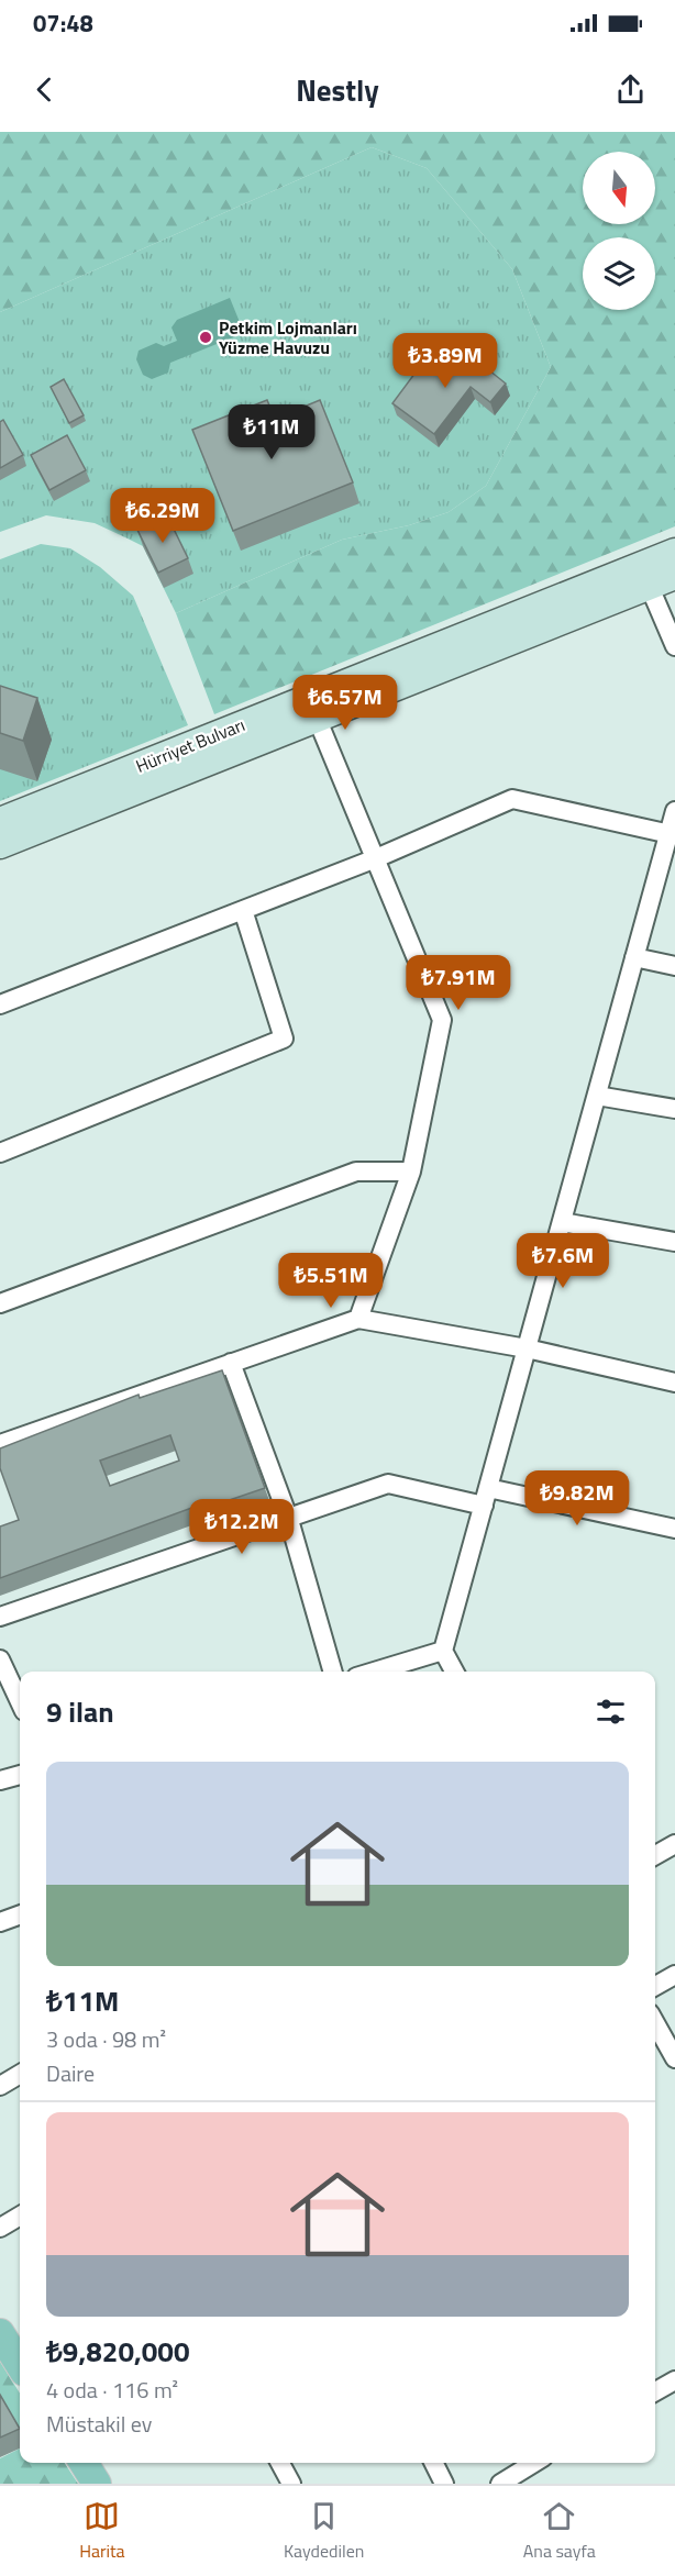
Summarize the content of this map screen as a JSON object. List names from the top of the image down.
{
  "streets": {
    "main road": ["Hürriyet Bulvarı"]
  },
  "places": ["Petkim Lojmanları Yüzme Havuzu"],
  "north": "bottom",
  "page": {
    "status": "07:48",
    "header": "Nestly",
    "price": [
      "₺3.89M",
      "₺11M",
      "₺6.29M",
      "₺6.57M",
      "₺7.91M",
      "₺7.6M",
      "₺5.51M",
      "₺9.82M",
      "₺12.2M"
    ],
    "heading": "9 ilan",
    "list": [
      {
        "name": "₺11M",
        "note": "3 oda · 98 m² · Daire"
      },
      {
        "name": "₺9,820,000",
        "note": "4 oda · 116 m² · Müstakil ev"
      }
    ],
    "tabs": ["Harita", "Kaydedilen", "Ana sayfa"]
  }
}
